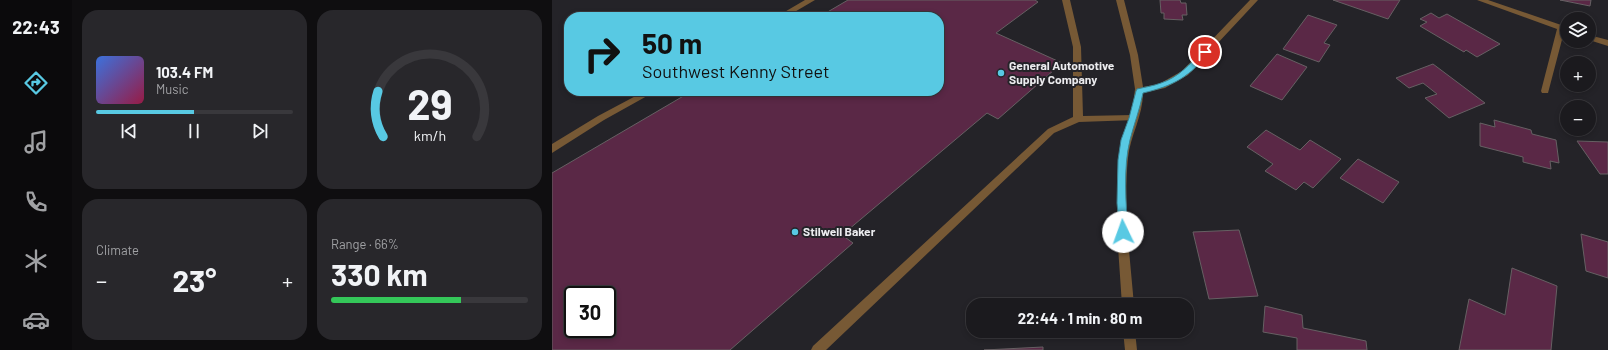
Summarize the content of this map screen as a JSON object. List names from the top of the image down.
{
  "places": ["General Automotive Supply Company", "Stilwell Baker"],
  "page": {
    "tabs": "22:43",
    "map_buttons": ["+", "−"],
    "turn": ["50 m", "Southwest Kenny Street"],
    "song": ["103.4 FM", "Music"],
    "tile": [
      "Climate",
      ["Range · 66%", "330 km"]
    ],
    "heat": ["−", "23°", "+"],
    "limit": "30",
    "trip": "22:44 · 1 min · 80 m",
    "gauge": ["29", "km/h"]
  }
}
